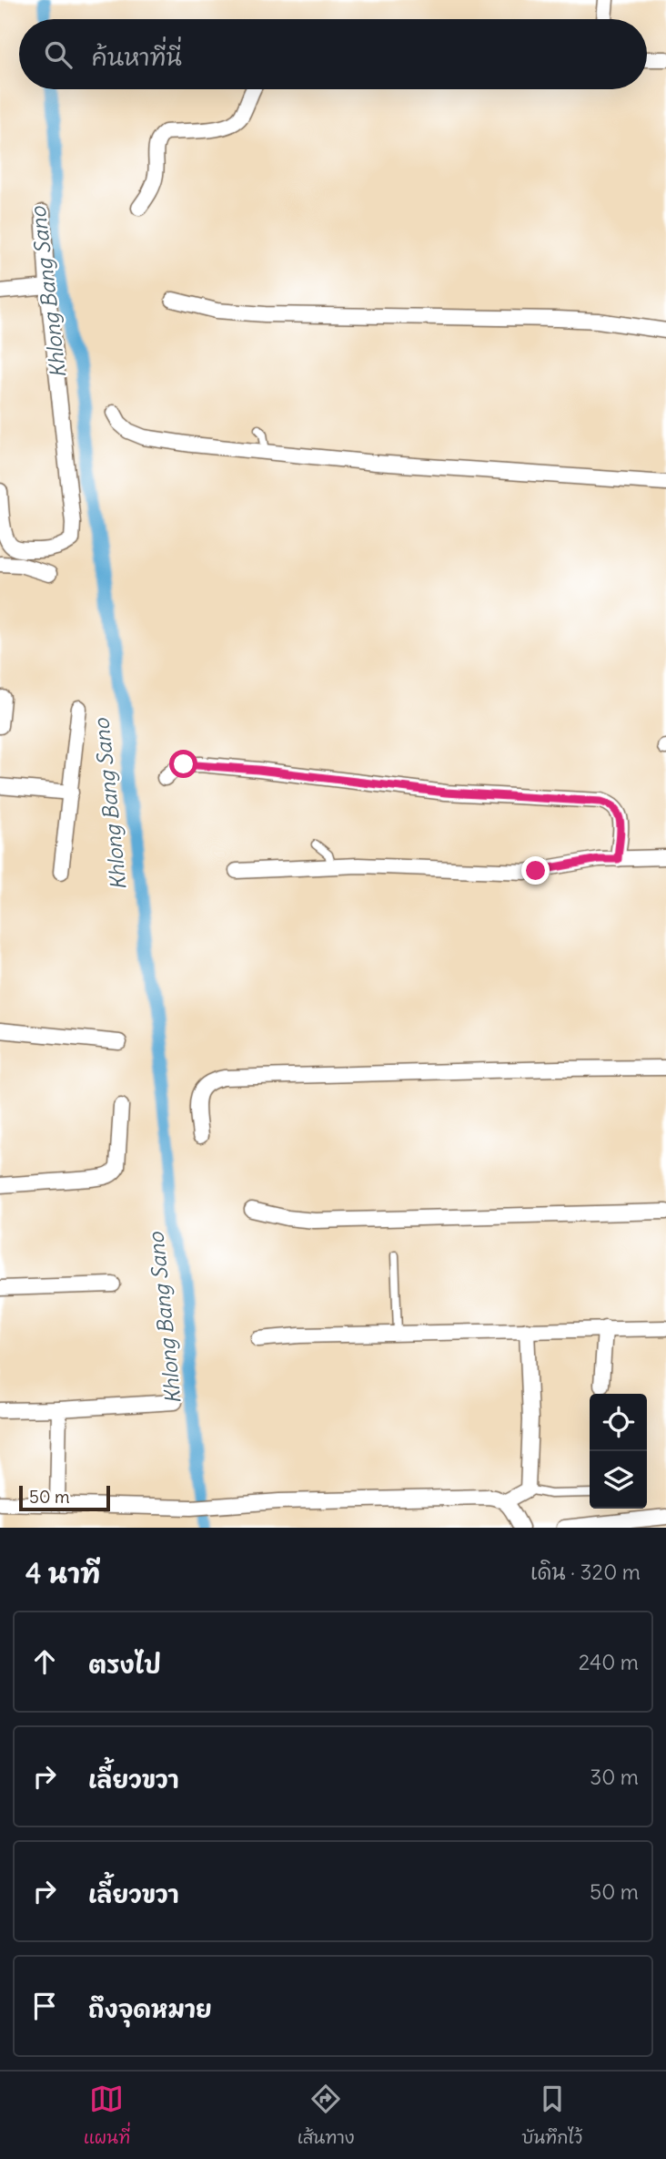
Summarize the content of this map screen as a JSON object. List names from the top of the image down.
{
  "water": ["Khlong Bang Sano"],
  "scale_bar": "50 m",
  "page": {
    "search": "ค้นหาที่นี่",
    "scale": "50 m",
    "heading": ["4 นาที", "เดิน · 320 m"],
    "list": [
      ["ตรงไป", "240 m"],
      ["เลี้ยวขวา", "30 m"],
      ["เลี้ยวขวา", "50 m"],
      "ถึงจุดหมาย"
    ],
    "nav": ["แผนที่", "เส้นทาง", "บันทึกไว้"]
  }
}
